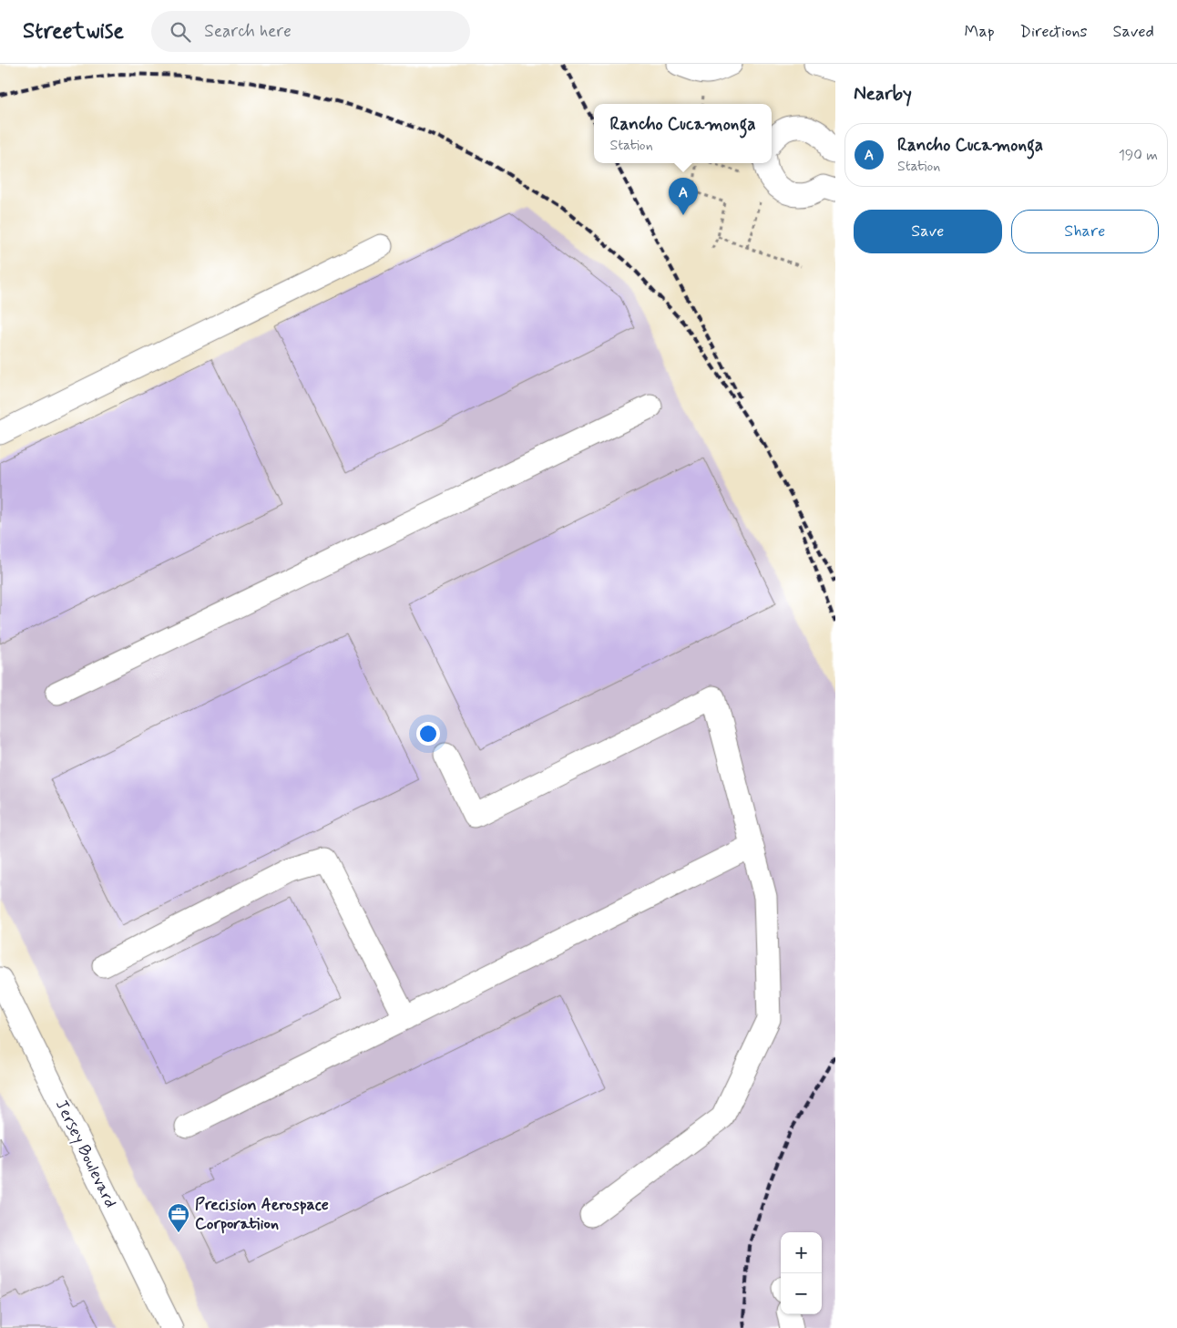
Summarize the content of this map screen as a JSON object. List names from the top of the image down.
{
  "streets": {
    "street": ["Jersey Boulevard"]
  },
  "places": {
    "office": ["Precision Aerospace Corporatiion"]
  },
  "page": {
    "header": "Streetwise",
    "search": "Search here",
    "nav": ["Map", "Directions", "Saved"],
    "heading": "Nearby",
    "popup": ["Rancho Cucamonga", "Station"],
    "list": [
      {
        "mark": "A",
        "name": "Rancho Cucamonga",
        "note": "Station",
        "value": "190 m"
      }
    ],
    "pins": "A",
    "buttons": ["Save", "Share"],
    "map_buttons": ["+", "−"]
  }
}
